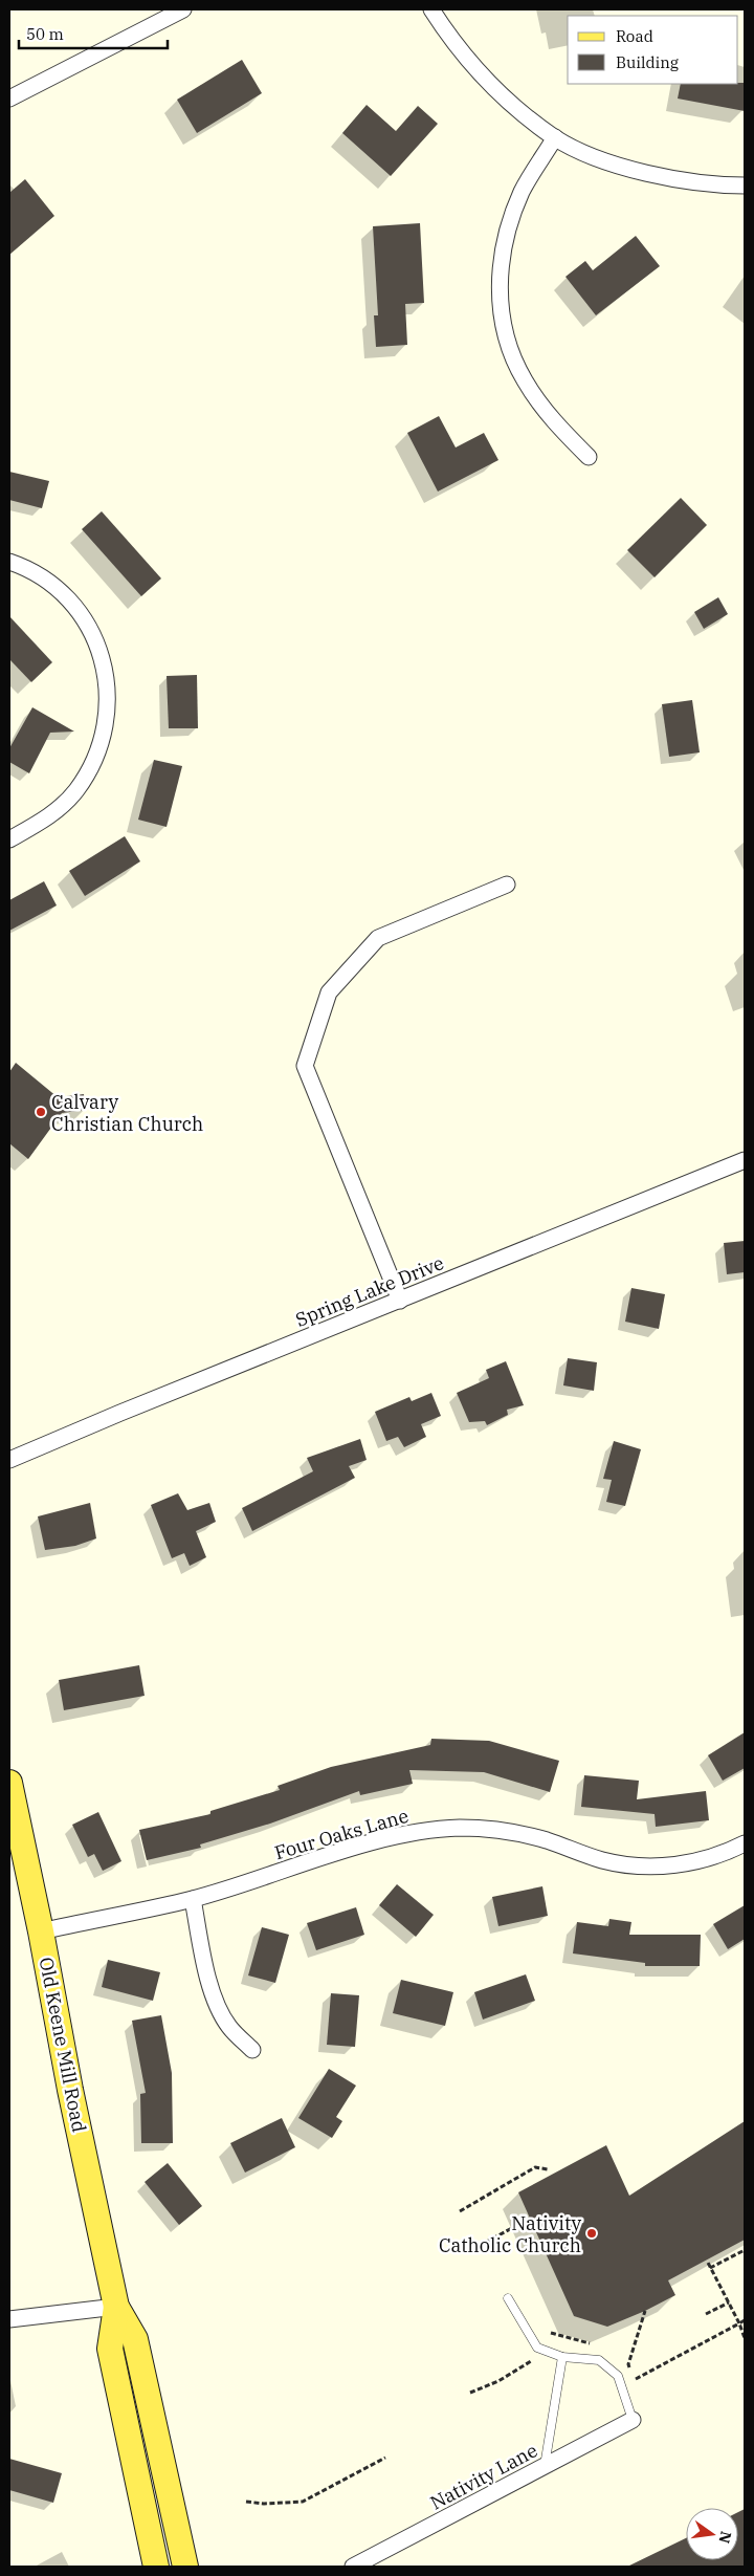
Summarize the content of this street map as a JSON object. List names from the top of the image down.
{
  "streets": {
    "main road": ["Old Keene Mill Road"],
    "street": ["Spring Lake Drive", "Four Oaks Lane", "Nativity Lane"]
  },
  "crossings": [
    ["Four Oaks Lane", "Old Keene Mill Road"]
  ],
  "places": ["Calvary Christian Church", "Nativity Catholic Church"],
  "legend": ["Road", "Building"],
  "scale_bar": "50 m",
  "north": "right"
}
